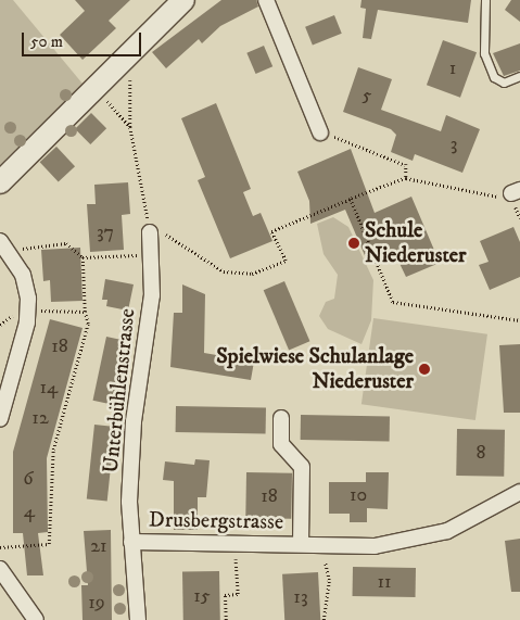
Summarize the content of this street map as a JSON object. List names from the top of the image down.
{
  "streets": {
    "street": ["Unterbühlenstrasse", "Drusbergstrasse"]
  },
  "crossings": [
    ["Unterbühlenstrasse", "Drusbergstrasse"]
  ],
  "places": ["Schule Niederuster", "Spielwiese Schulanlage Niederuster"],
  "house_numbers": [
    "1",
    "5",
    "3",
    "37",
    "18",
    "14",
    "12",
    "8",
    "6",
    "10",
    "18",
    "4",
    "21",
    "11",
    "15",
    "13",
    "19"
  ],
  "scale_bar": "50 m"
}
